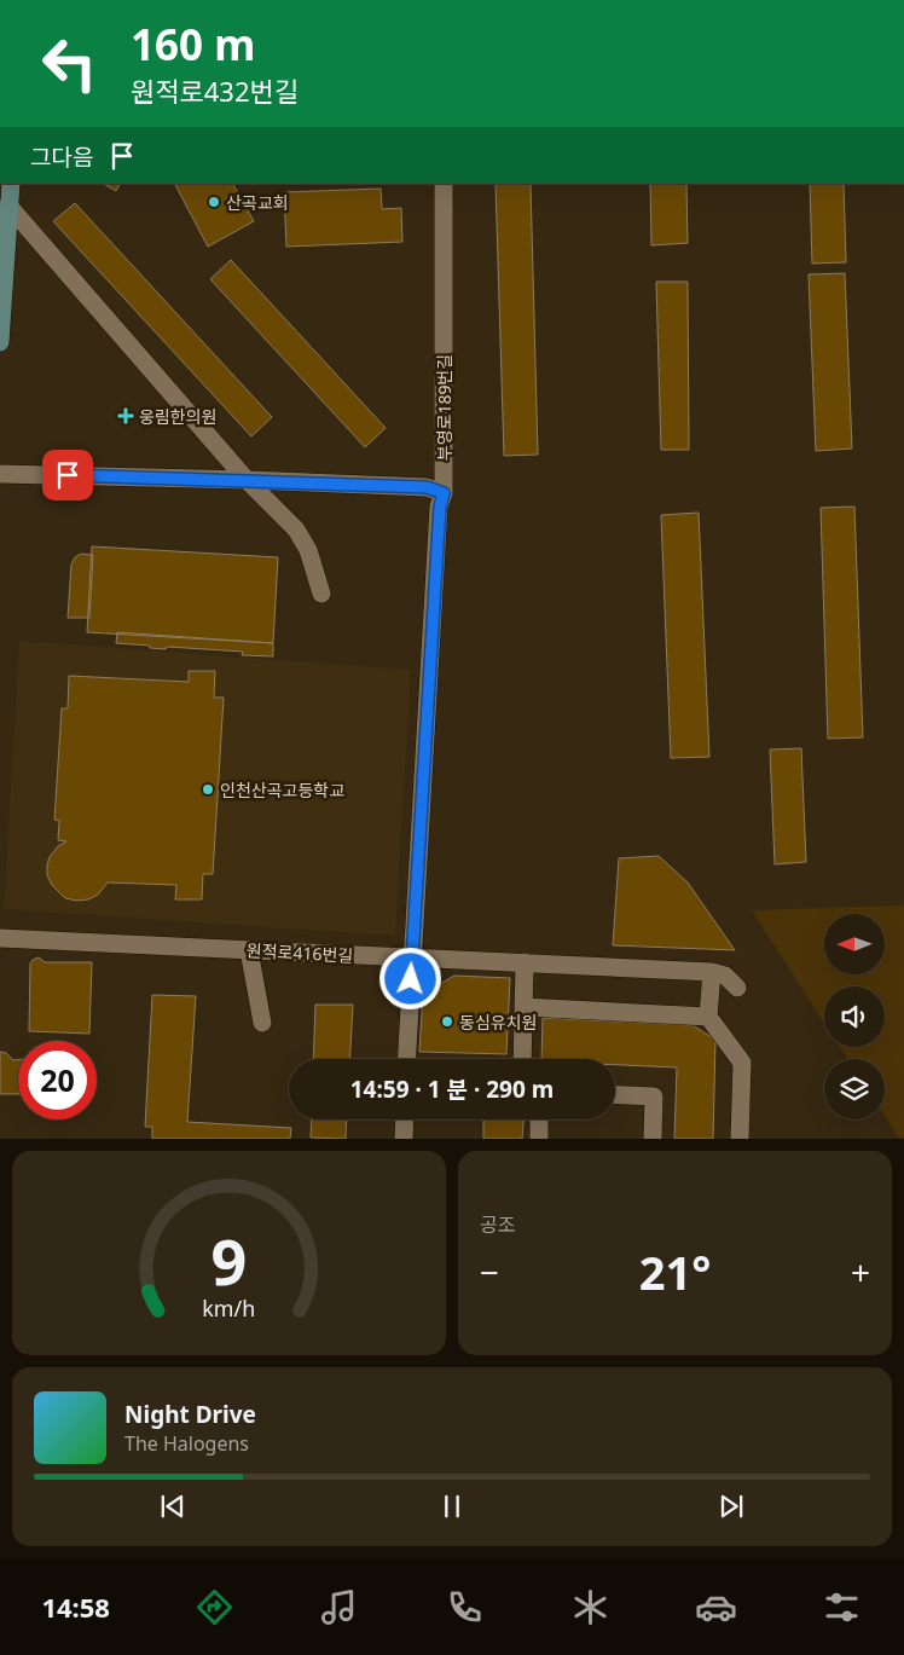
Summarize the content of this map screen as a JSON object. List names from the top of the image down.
{
  "streets": {
    "street": ["부영로189번길", "원적로416번길"]
  },
  "crossings": [
    ["부영로189번길", "원적로416번길"]
  ],
  "places": {
    "other": ["산곡교회", "인천산곡고등학교", "동심유치원"],
    "health": ["웅림한의원"]
  },
  "north": "left",
  "page": {
    "turn": ["160 m", "원적로432번길"],
    "then": "그다음",
    "limit": "20",
    "trip": "14:59 · 1 분 · 290 m",
    "tile": "공조",
    "heat": ["−", "21°", "+"],
    "song": ["Night Drive", "The Halogens"],
    "tabs": "14:58",
    "gauge": ["9", "km/h"]
  }
}
